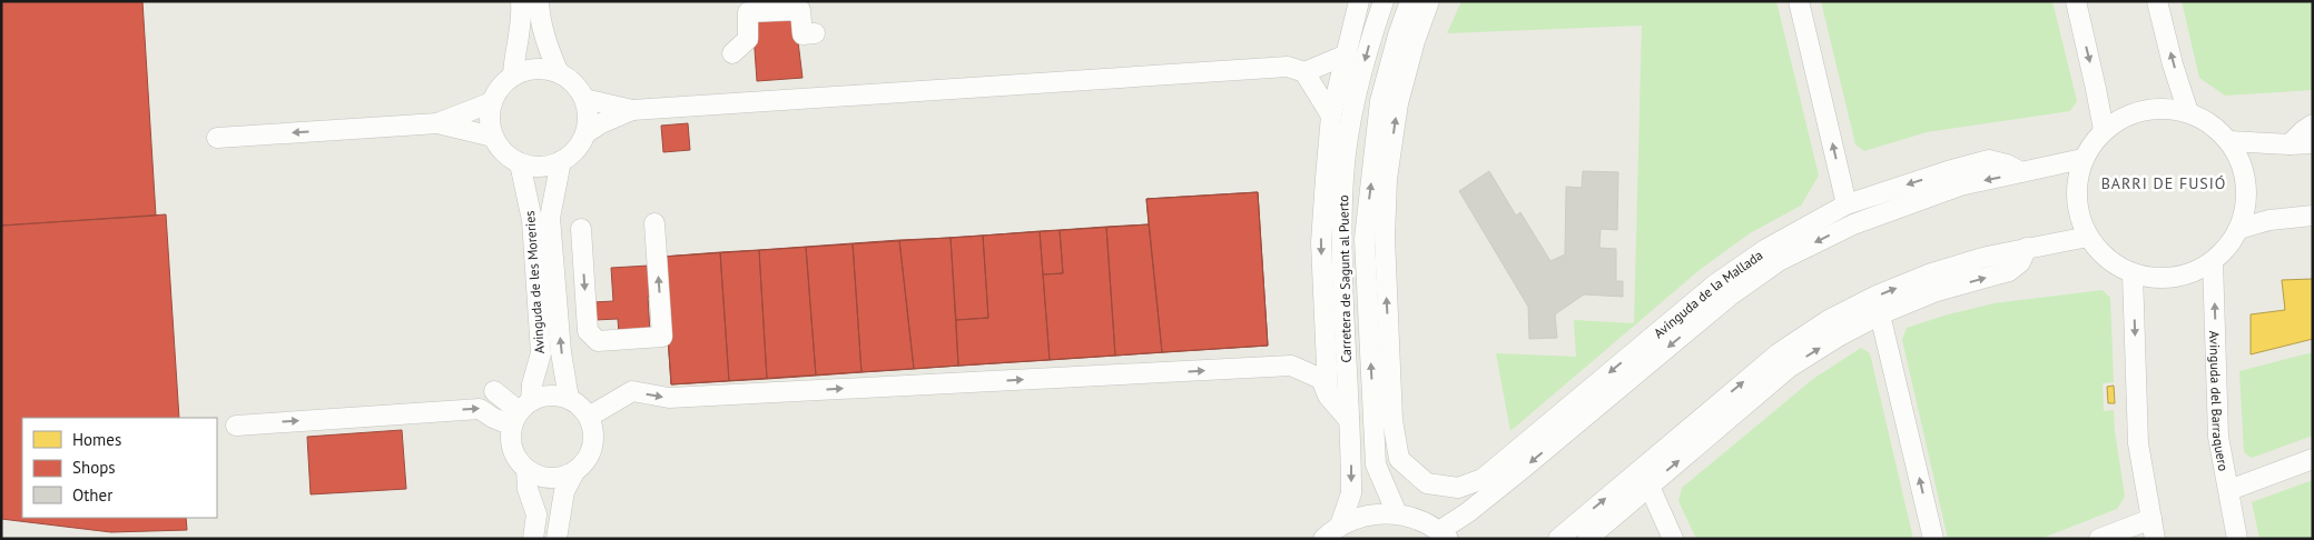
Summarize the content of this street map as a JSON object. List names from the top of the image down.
{
  "streets": {
    "street": [
      "Carretera de Sagunt al Puerto",
      "Avinguda de les Moreries",
      "Avinguda de la Mallada",
      "Avinguda del Barraquero"
    ]
  },
  "crossings": [
    ["Avinguda de la Mallada", "Avinguda del Barraquero"]
  ],
  "districts": ["BARRI DE FUSIÓ"],
  "legend": ["Homes", "Shops", "Other"]
}
